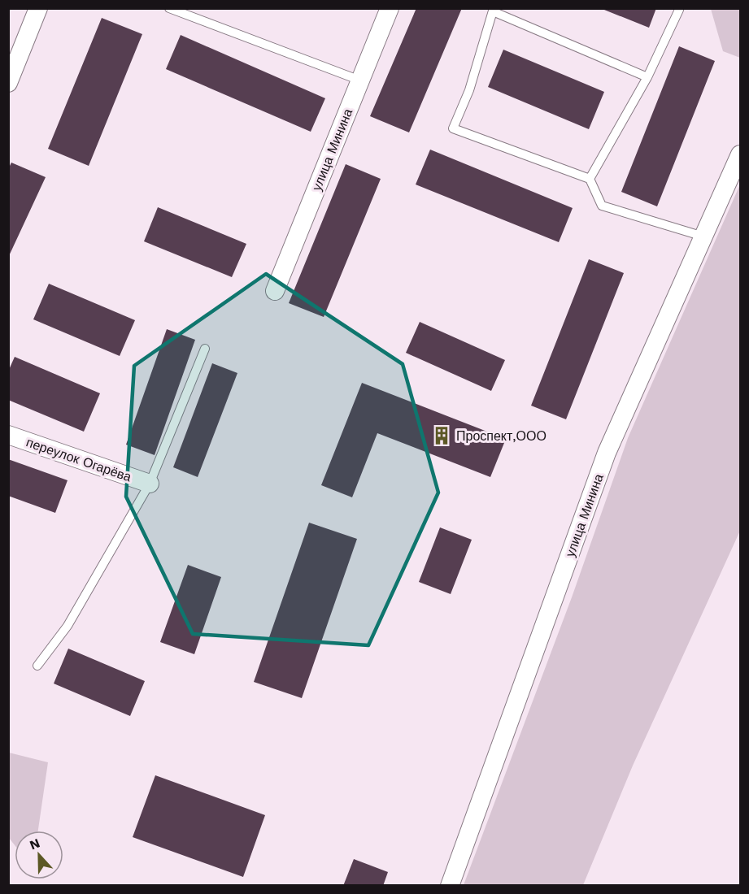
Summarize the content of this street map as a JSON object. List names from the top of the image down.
{
  "streets": {
    "street": ["улица Минина", "переулок Огарёва"]
  },
  "places": {
    "building": ["Проспект,ООО"]
  },
  "north": "top"
}
